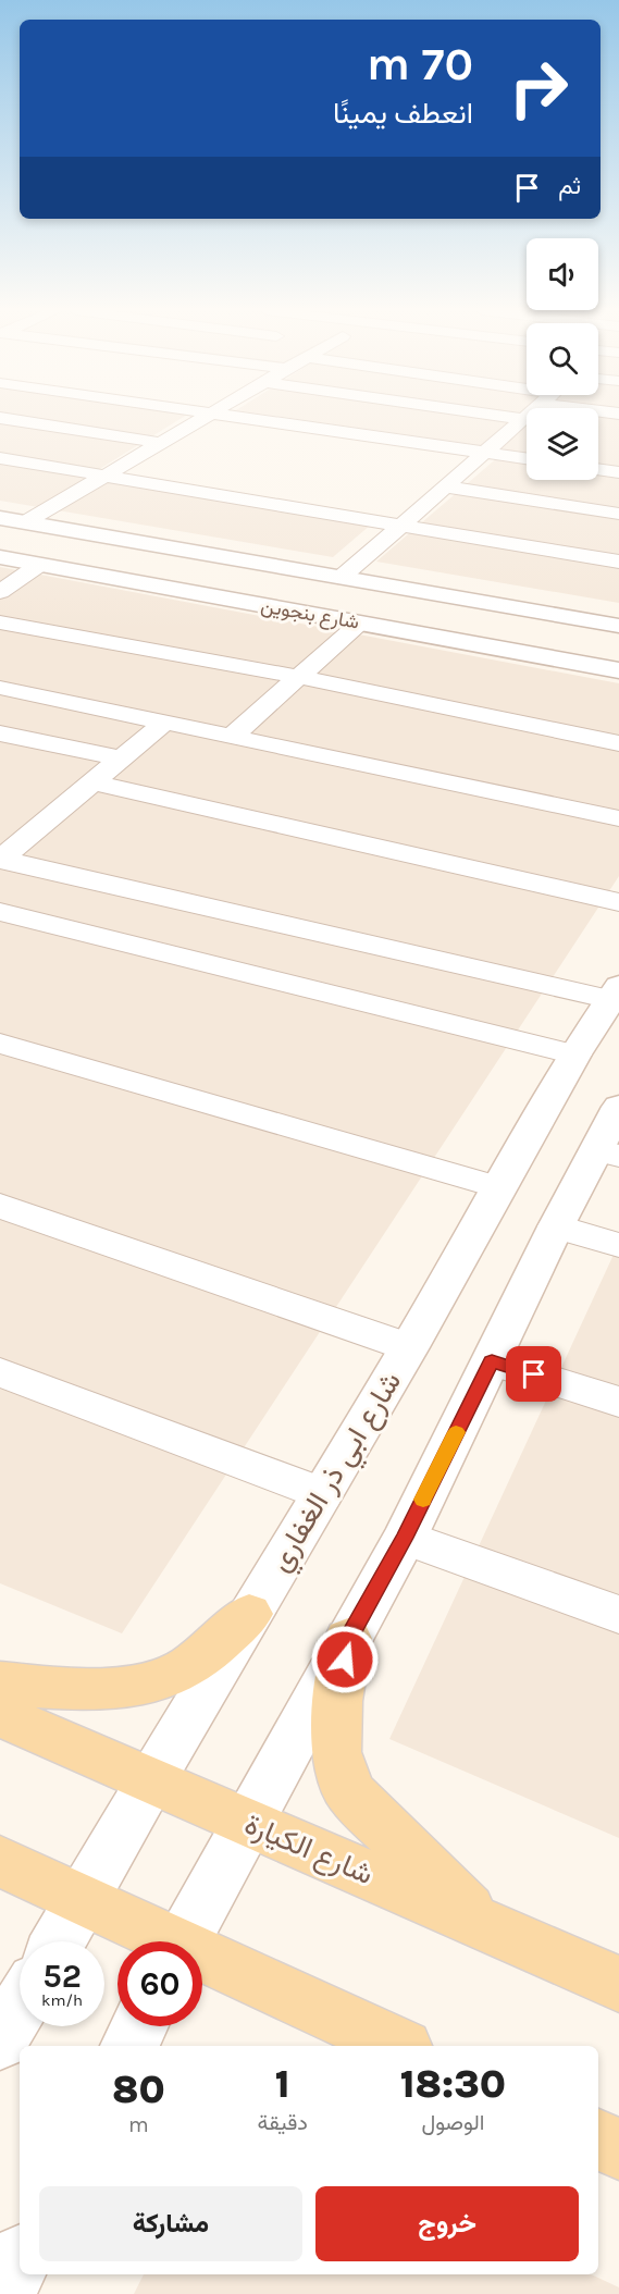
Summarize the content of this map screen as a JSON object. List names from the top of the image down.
{
  "streets": {
    "main road": ["شارع الكيارة"],
    "street": ["شارع بنجوين", "شارع ابي ذر الغفاري"]
  },
  "crossings": [
    ["شارع ابي ذر الغفاري", "شارع الكيارة"]
  ],
  "page": {
    "turn": ["70 m", "انعطف يمينًا"],
    "then": "ثم",
    "speed": "52 km/h",
    "limit": "60",
    "eta": [
      "18:30",
      "الوصول",
      "1",
      "دقيقة",
      "80",
      "m"
    ],
    "buttons": ["خروج", "مشاركة"]
  }
}
